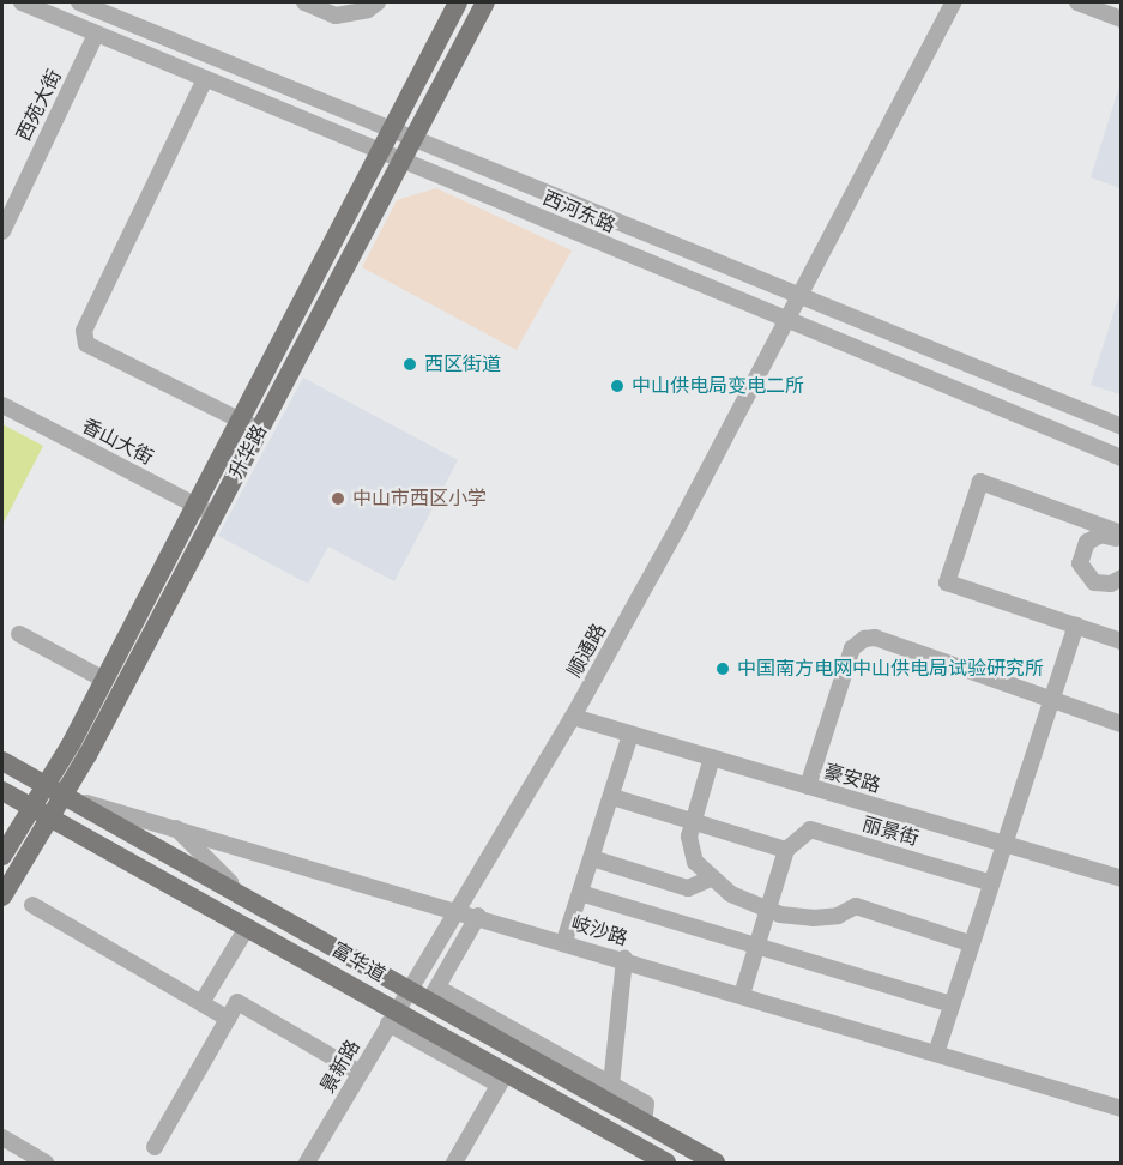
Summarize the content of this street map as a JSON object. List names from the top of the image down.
{
  "streets": {
    "main road": ["升华路", "富华道"],
    "street": [
      "西苑大街",
      "西河东路",
      "香山大街",
      "顺通路",
      "豪安路",
      "丽景街",
      "岐沙路",
      "景新路"
    ]
  },
  "crossings": [
    ["西苑大街", "西河东路"],
    ["西河东路", "升华路"],
    ["西河东路", "顺通路"],
    ["香山大街", "升华路"],
    ["升华路", "岐沙路"],
    ["升华路", "富华道"],
    ["顺通路", "豪安路"],
    ["顺通路", "岐沙路"],
    ["顺通路", "富华道"],
    ["顺通路", "景新路"],
    ["岐沙路", "富华道"],
    ["富华道", "景新路"]
  ],
  "places": [
    "西区街道",
    "中山供电局变电二所",
    "中山市西区小学",
    "中国南方电网中山供电局试验研究所"
  ]
}
